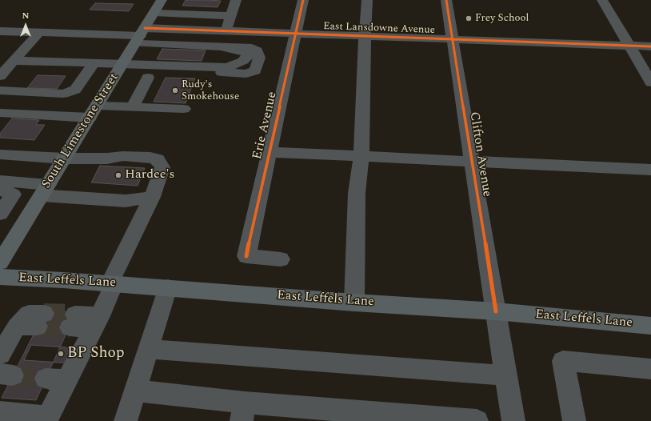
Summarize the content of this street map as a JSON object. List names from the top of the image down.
{
  "streets": {
    "main road": ["South Limestone Street", "East Leffels Lane"],
    "street": ["East Lansdowne Avenue", "Erie Avenue", "Clifton Avenue"]
  },
  "crossings": [
    ["East Lansdowne Avenue", "Erie Avenue"],
    ["East Lansdowne Avenue", "South Limestone Street"],
    ["East Lansdowne Avenue", "Clifton Avenue"],
    ["Clifton Avenue", "East Leffels Lane"]
  ],
  "places": [
    "Frey School",
    "Rudy's Smokehouse",
    "Hardee's",
    "BP Shop"
  ],
  "north": "top"
}
